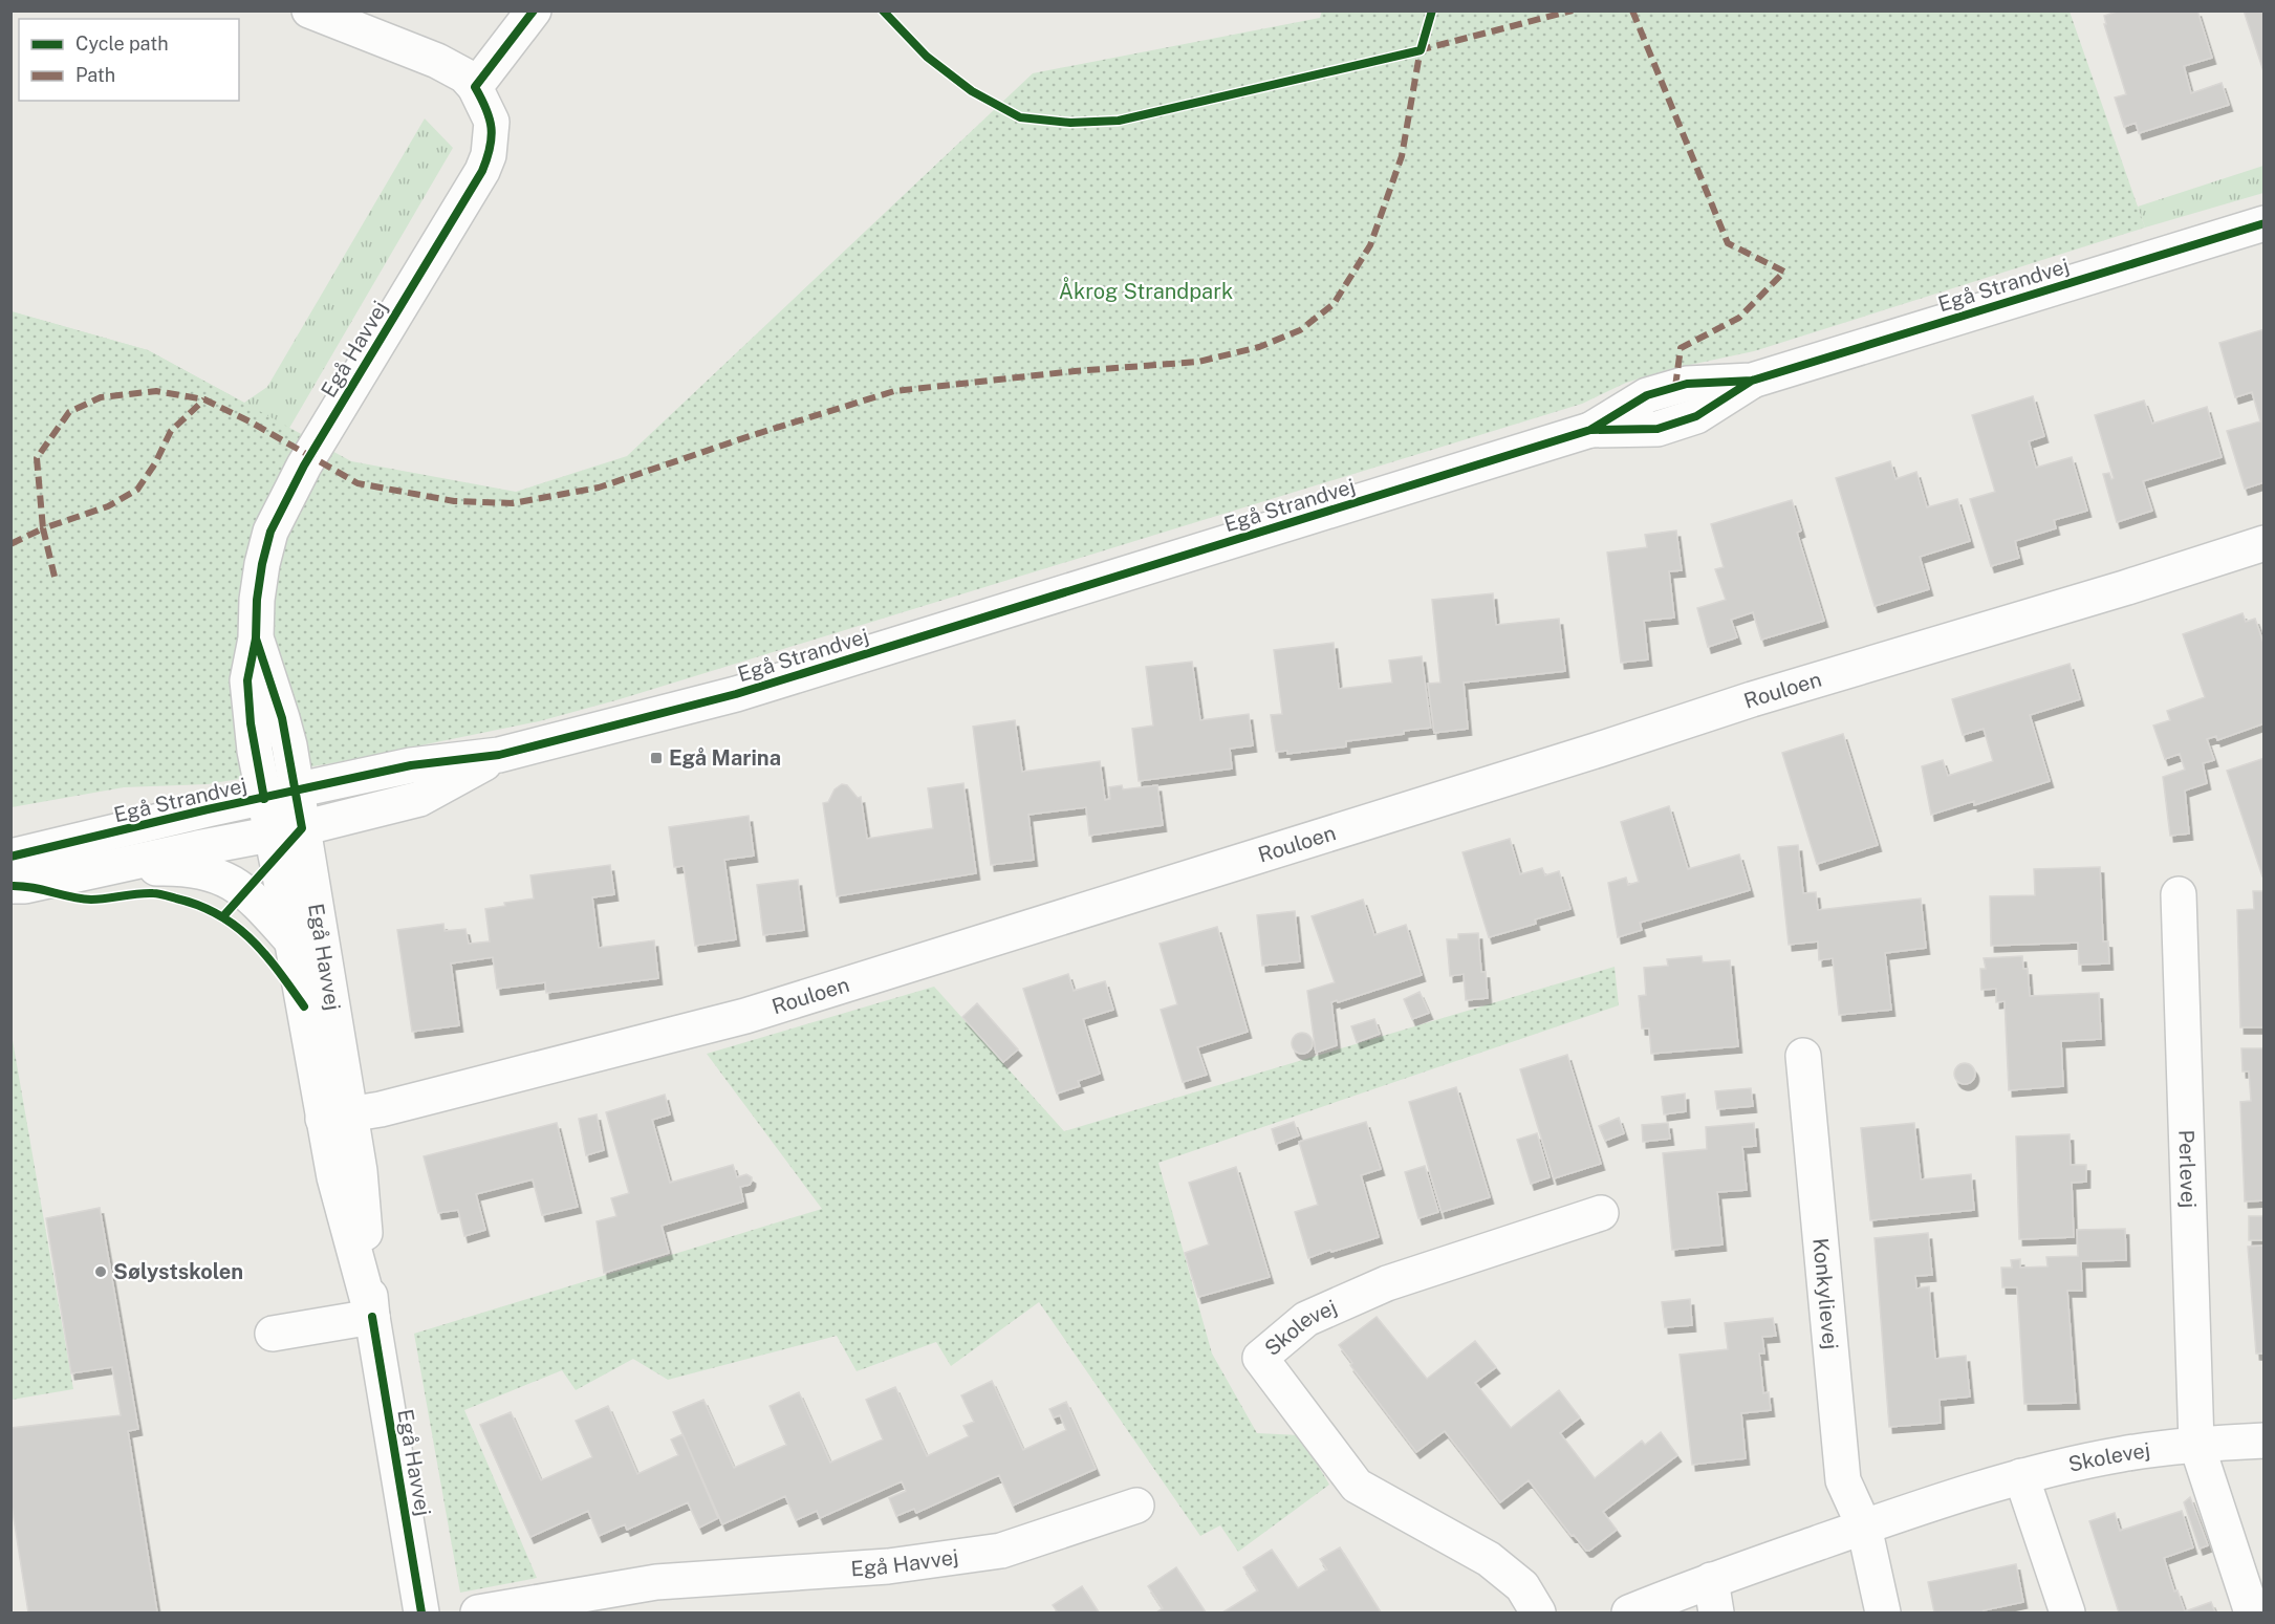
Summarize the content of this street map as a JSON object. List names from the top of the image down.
{
  "streets": {
    "street": [
      "Egå Strandvej",
      "Egå Havvej",
      "Rouloen",
      "Perlevej",
      "Konkylievej",
      "Skolevej"
    ]
  },
  "crossings": [
    ["Egå Strandvej", "Egå Havvej"],
    ["Egå Havvej", "Rouloen"],
    ["Perlevej", "Skolevej"],
    ["Konkylievej", "Skolevej"]
  ],
  "parks": ["Åkrog Strandpark"],
  "places": {
    "transit": ["Egå Marina"],
    "other": ["Sølystskolen"]
  },
  "legend": ["Cycle path", "Path"]
}
